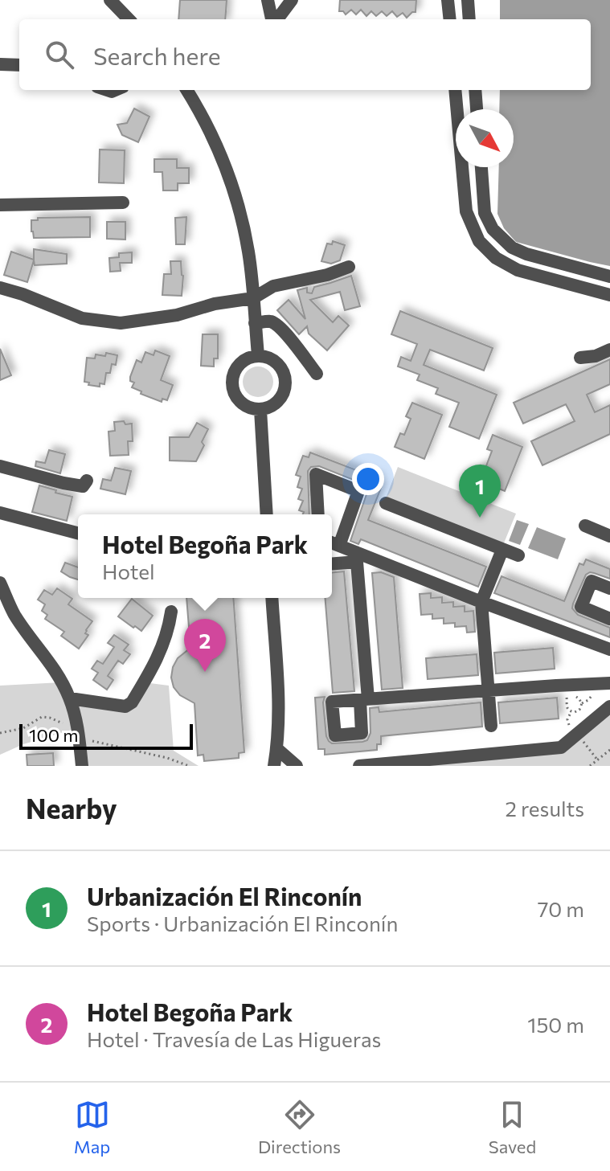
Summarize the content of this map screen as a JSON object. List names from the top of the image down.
{
  "scale_bar": "100 m",
  "north": "bottom right",
  "page": {
    "search": "Search here",
    "pins": ["1", "2"],
    "popup": ["Hotel Begoña Park", "Hotel"],
    "scale": "100 m",
    "heading": ["Nearby", "2 results"],
    "list": [
      {
        "mark": "1",
        "name": "Urbanización El Rinconín",
        "note": "Sports · Urbanización El Rinconín",
        "value": "70 m"
      },
      {
        "mark": "2",
        "name": "Hotel Begoña Park",
        "note": "Hotel · Travesía de Las Higueras",
        "value": "150 m"
      }
    ],
    "nav": ["Map", "Directions", "Saved"]
  }
}
